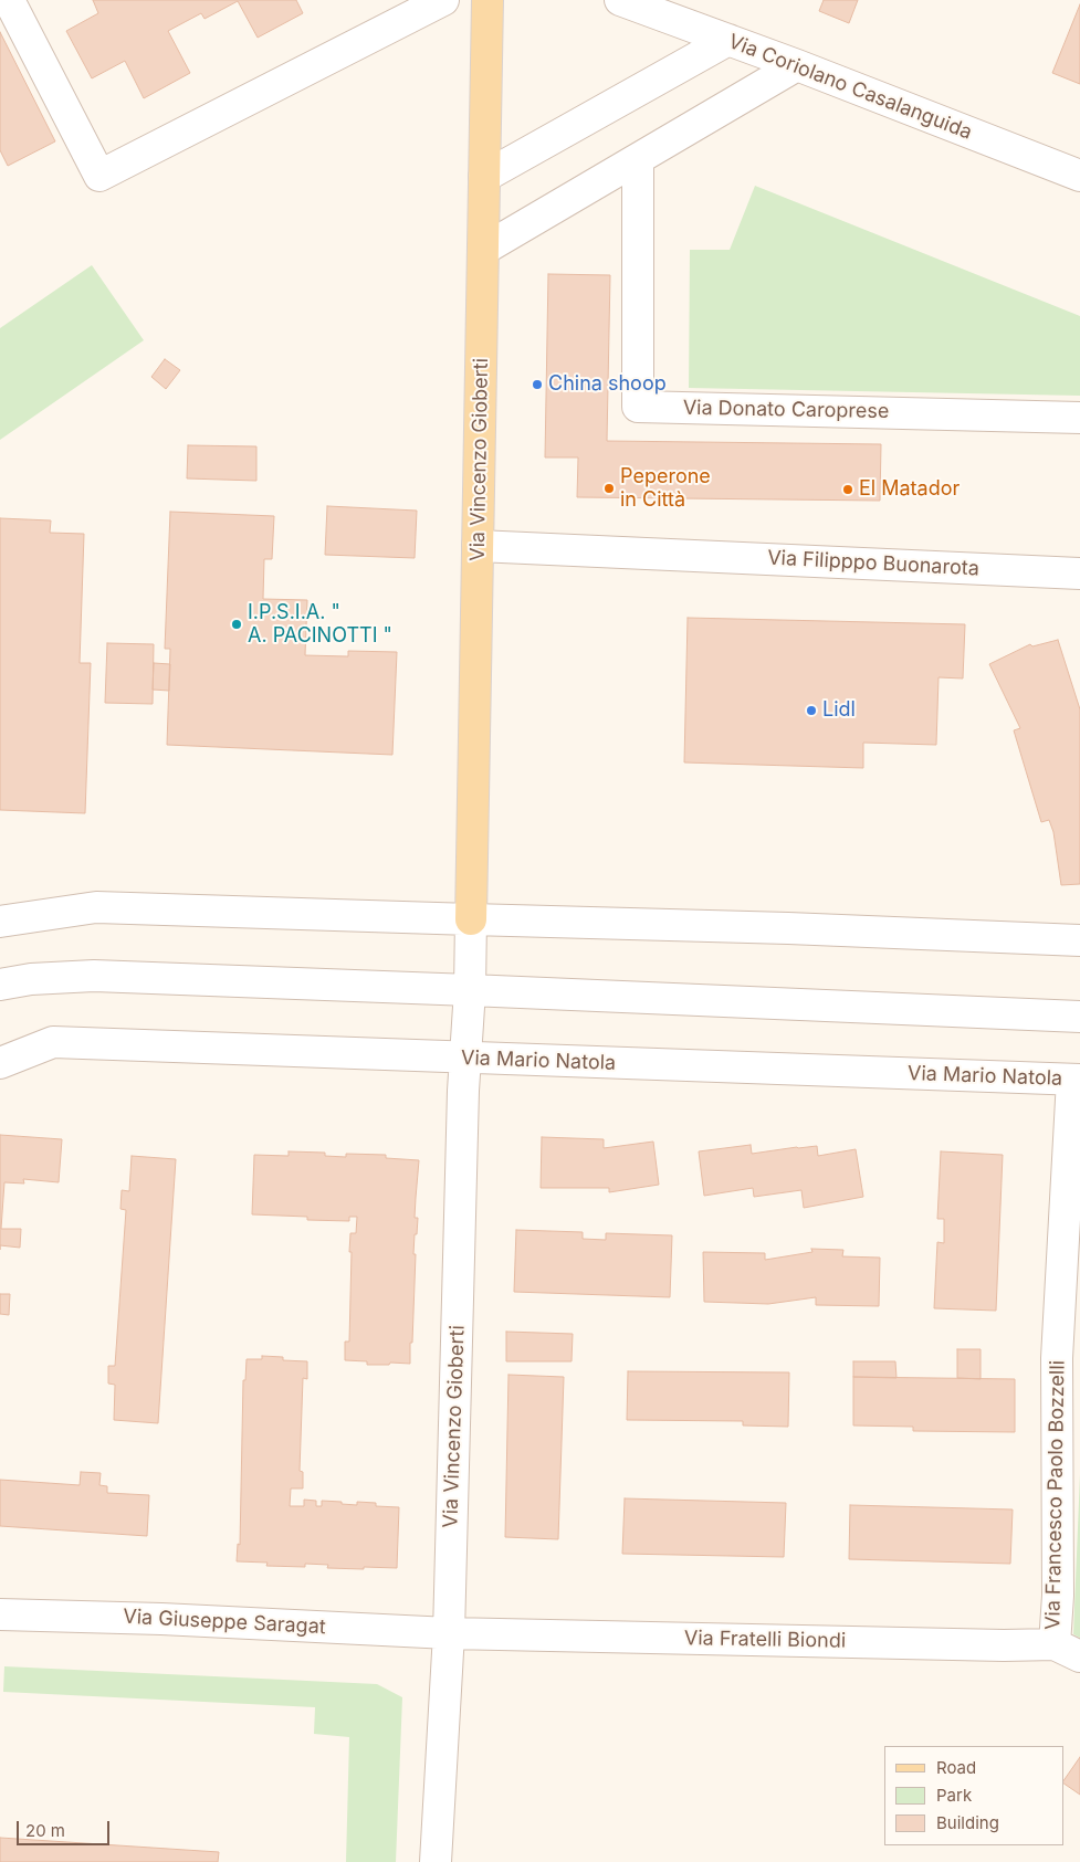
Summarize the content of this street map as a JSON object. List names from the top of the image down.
{
  "streets": {
    "main road": ["Via Vincenzo Gioberti"],
    "street": [
      "Via Coriolano Casalanguida",
      "Via Donato Caroprese",
      "Via Filipppo Buonarota",
      "Via Mario Natola",
      "Via Francesco Paolo Bozzelli",
      "Via Giuseppe Saragat",
      "Via Fratelli Biondi"
    ]
  },
  "crossings": [
    ["Via Vincenzo Gioberti", "Via Filipppo Buonarota"],
    ["Via Vincenzo Gioberti", "Via Mario Natola"],
    ["Via Vincenzo Gioberti", "Via Giuseppe Saragat"],
    ["Via Vincenzo Gioberti", "Via Fratelli Biondi"],
    ["Via Mario Natola", "Via Francesco Paolo Bozzelli"],
    ["Via Francesco Paolo Bozzelli", "Via Fratelli Biondi"],
    ["Via Giuseppe Saragat", "Via Fratelli Biondi"]
  ],
  "places": [
    "China shoop",
    "Peperone in Città",
    "El Matador",
    "I.P.S.I.A. \" A. PACINOTTI \"",
    "Lidl"
  ],
  "legend": ["Road", "Park", "Building"],
  "scale_bar": "20 m"
}
